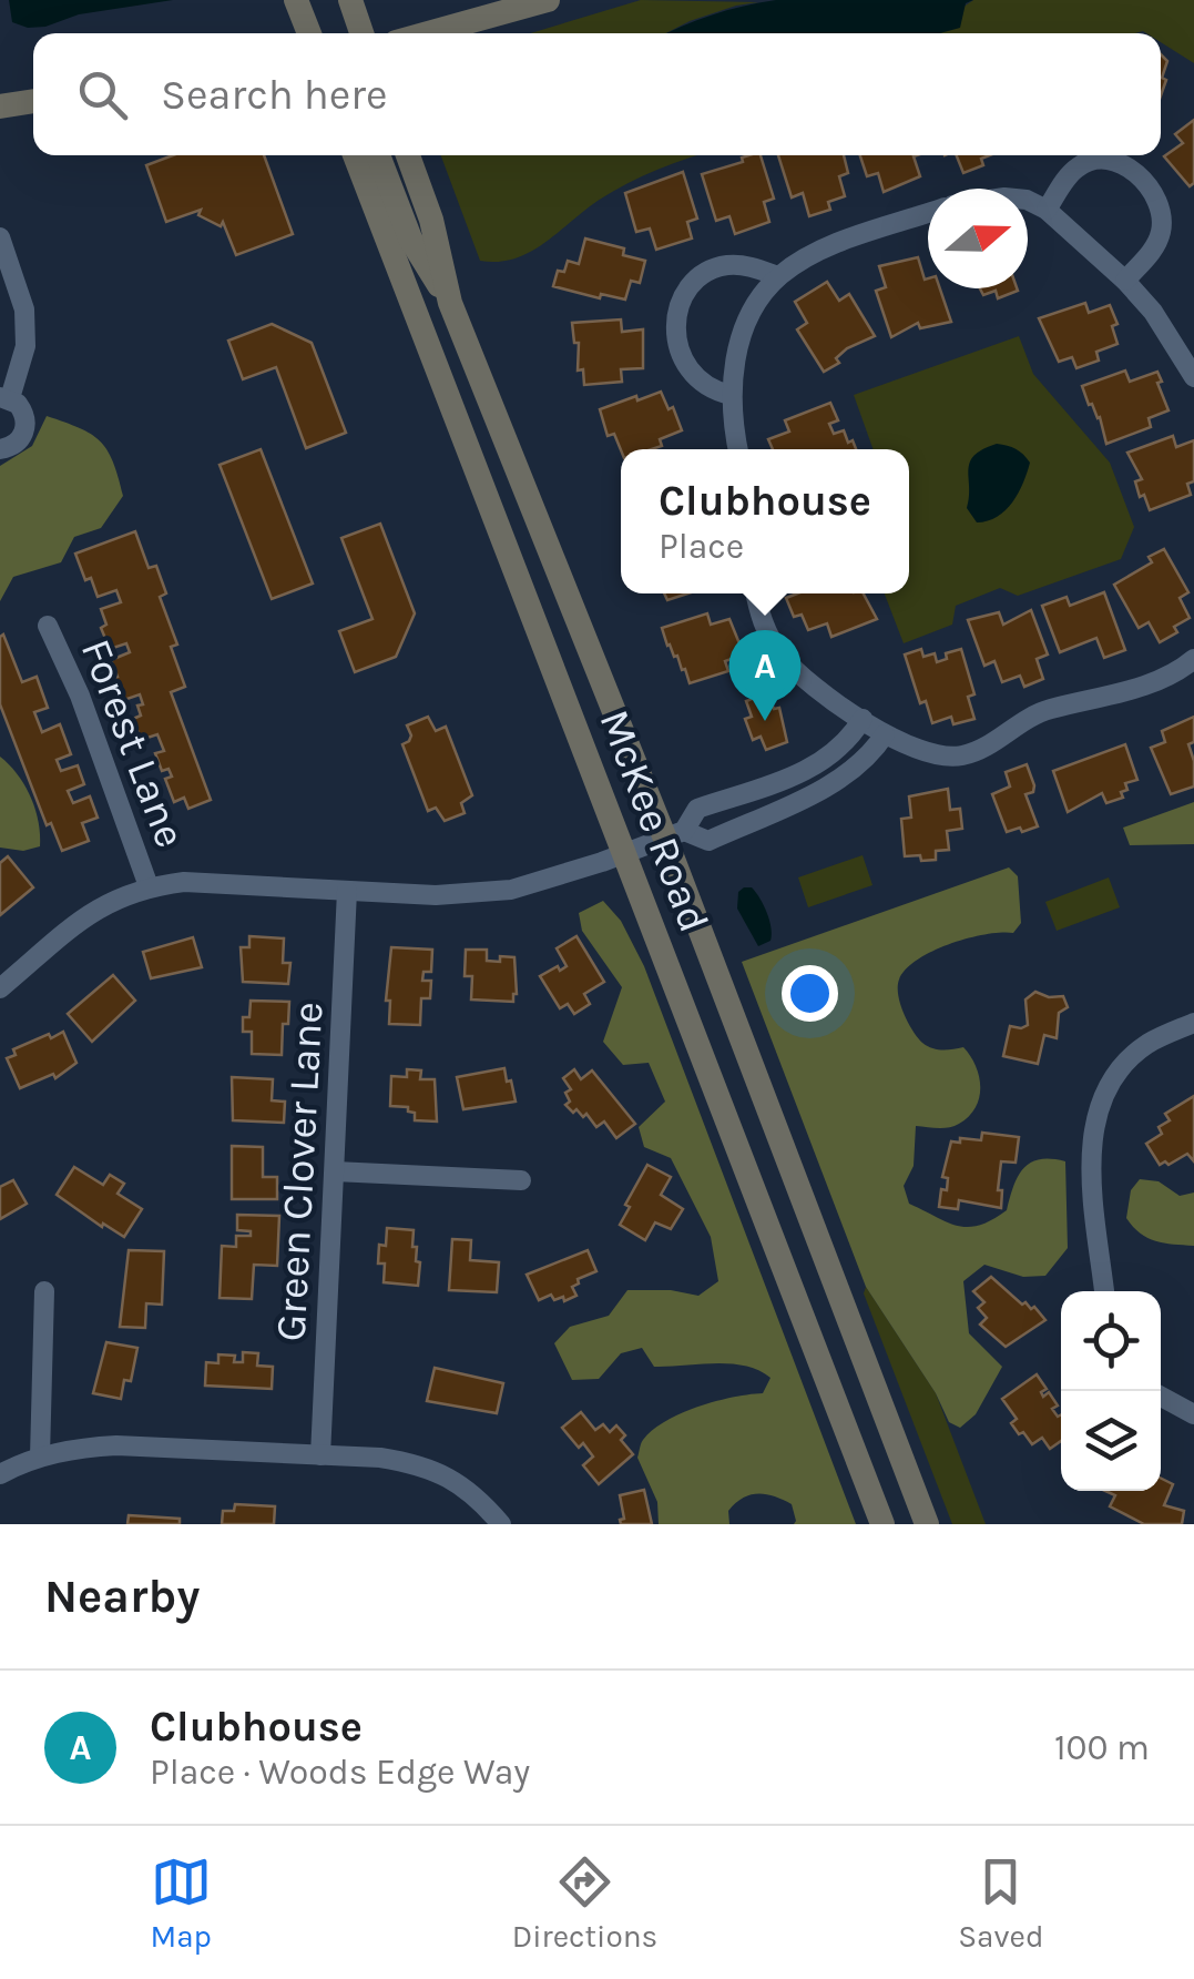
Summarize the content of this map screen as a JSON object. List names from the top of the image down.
{
  "streets": {
    "main road": ["McKee Road"],
    "street": ["Forest Lane", "Green Clover Lane"]
  },
  "north": "right",
  "page": {
    "search": "Search here",
    "popup": ["Clubhouse", "Place"],
    "pins": "A",
    "heading": "Nearby",
    "list": [
      {
        "mark": "A",
        "name": "Clubhouse",
        "note": "Place · Woods Edge Way",
        "value": "100 m"
      }
    ],
    "nav": ["Map", "Directions", "Saved"]
  }
}
